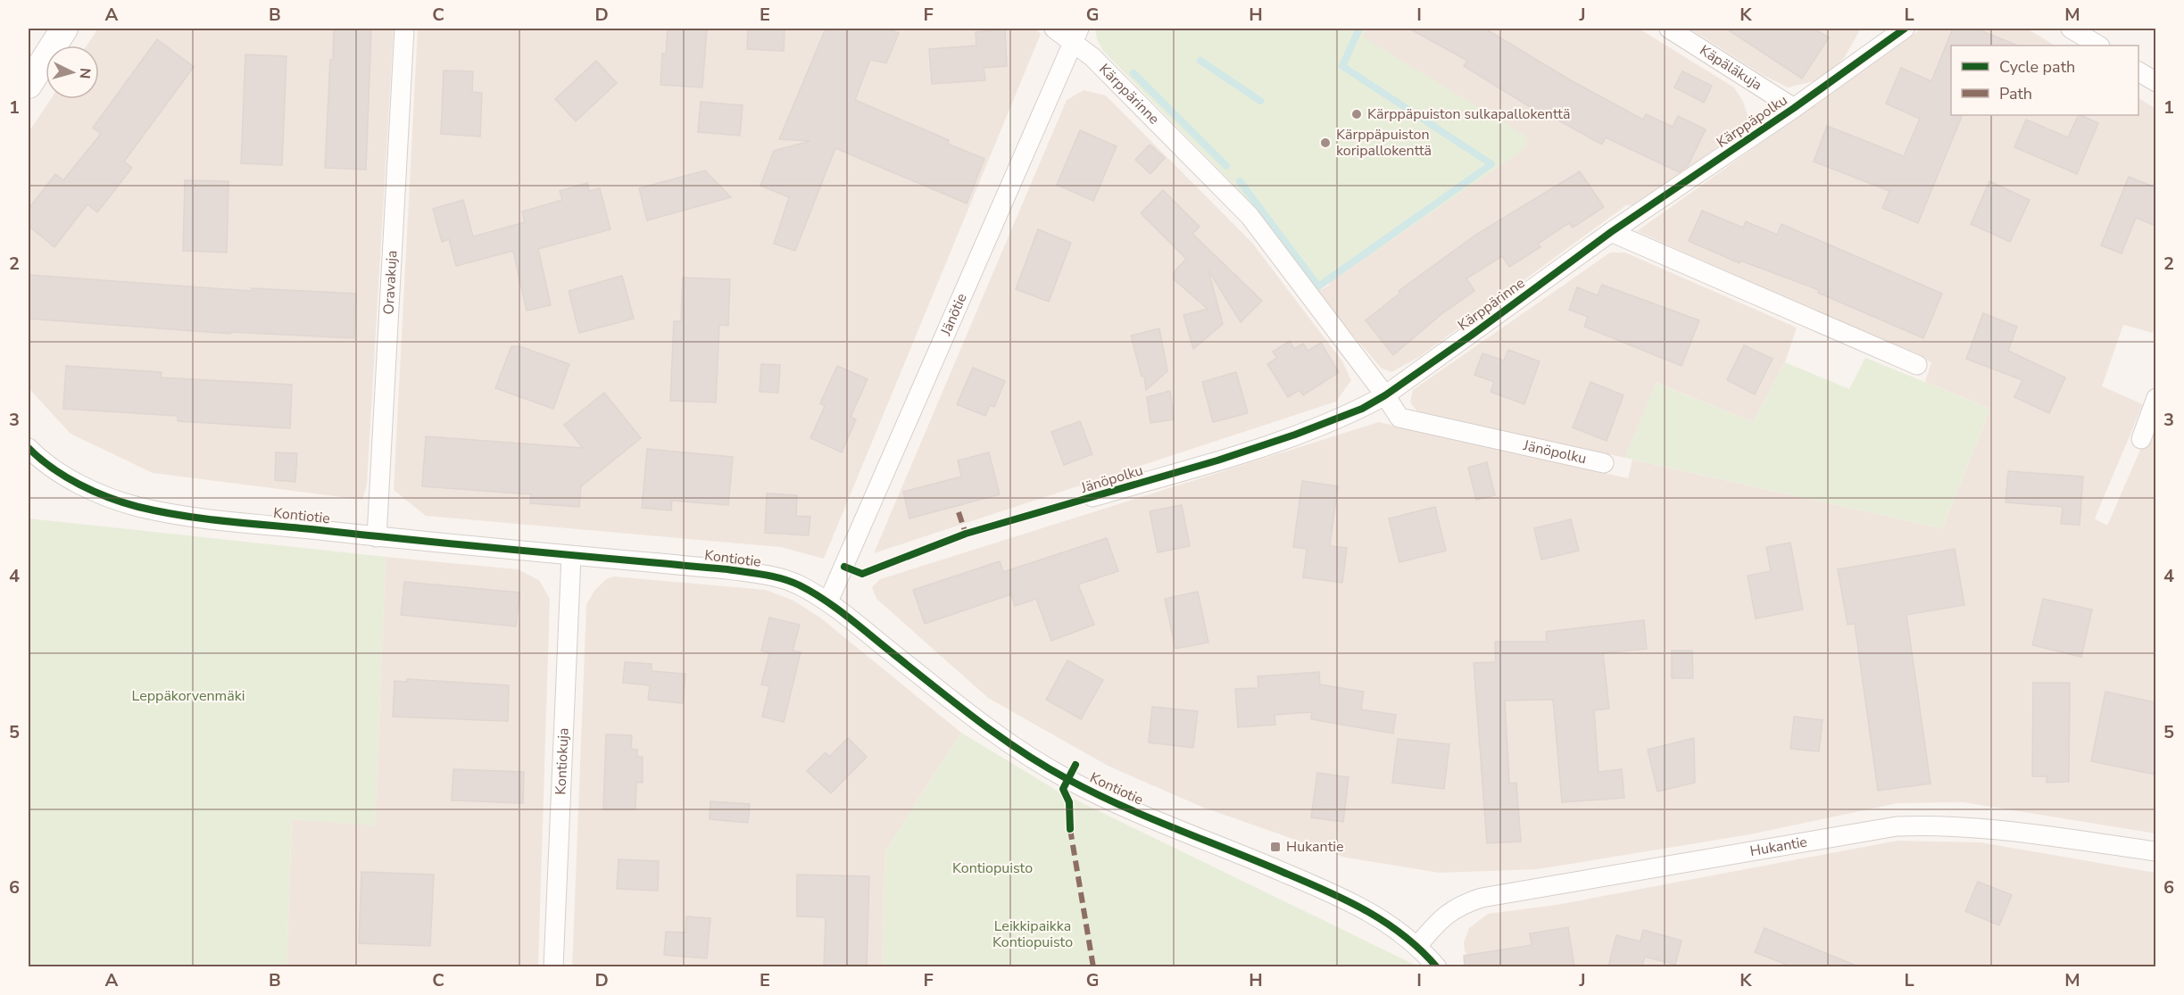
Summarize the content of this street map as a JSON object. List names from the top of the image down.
{
  "streets": {
    "street": [
      "Käpäläkuja",
      "Kärppärinne",
      "Kärppäpolku",
      "Oravakuja",
      "Jänötie",
      "Jänöpolku",
      "Kontiotie",
      "Kontiokuja",
      "Hukantie"
    ]
  },
  "crossings": [
    ["Käpäläkuja", "Kärppäpolku"],
    ["Kärppärinne", "Kärppäpolku"],
    ["Kärppärinne", "Jänötie"],
    ["Kärppärinne", "Jänöpolku"],
    ["Oravakuja", "Kontiotie"],
    ["Jänötie", "Kontiotie"],
    ["Kontiotie", "Kontiokuja"],
    ["Kontiotie", "Hukantie"]
  ],
  "parks": ["Leppäkorvenmäki", "Kontiopuisto", "Leikkipaikka Kontiopuisto"],
  "places": {
    "other": ["Kärppäpuiston sulkapallokenttä", "Kärppäpuiston koripallokenttä"],
    "transit": ["Hukantie"]
  },
  "legend": ["Cycle path", "Path"],
  "north": "right",
  "grid": {
    "columns": [
      "A",
      "B",
      "C",
      "D",
      "E",
      "F",
      "G",
      "H",
      "I",
      "J",
      "K",
      "L",
      "M"
    ],
    "rows": [
      "1",
      "2",
      "3",
      "4",
      "5",
      "6"
    ]
  }
}
